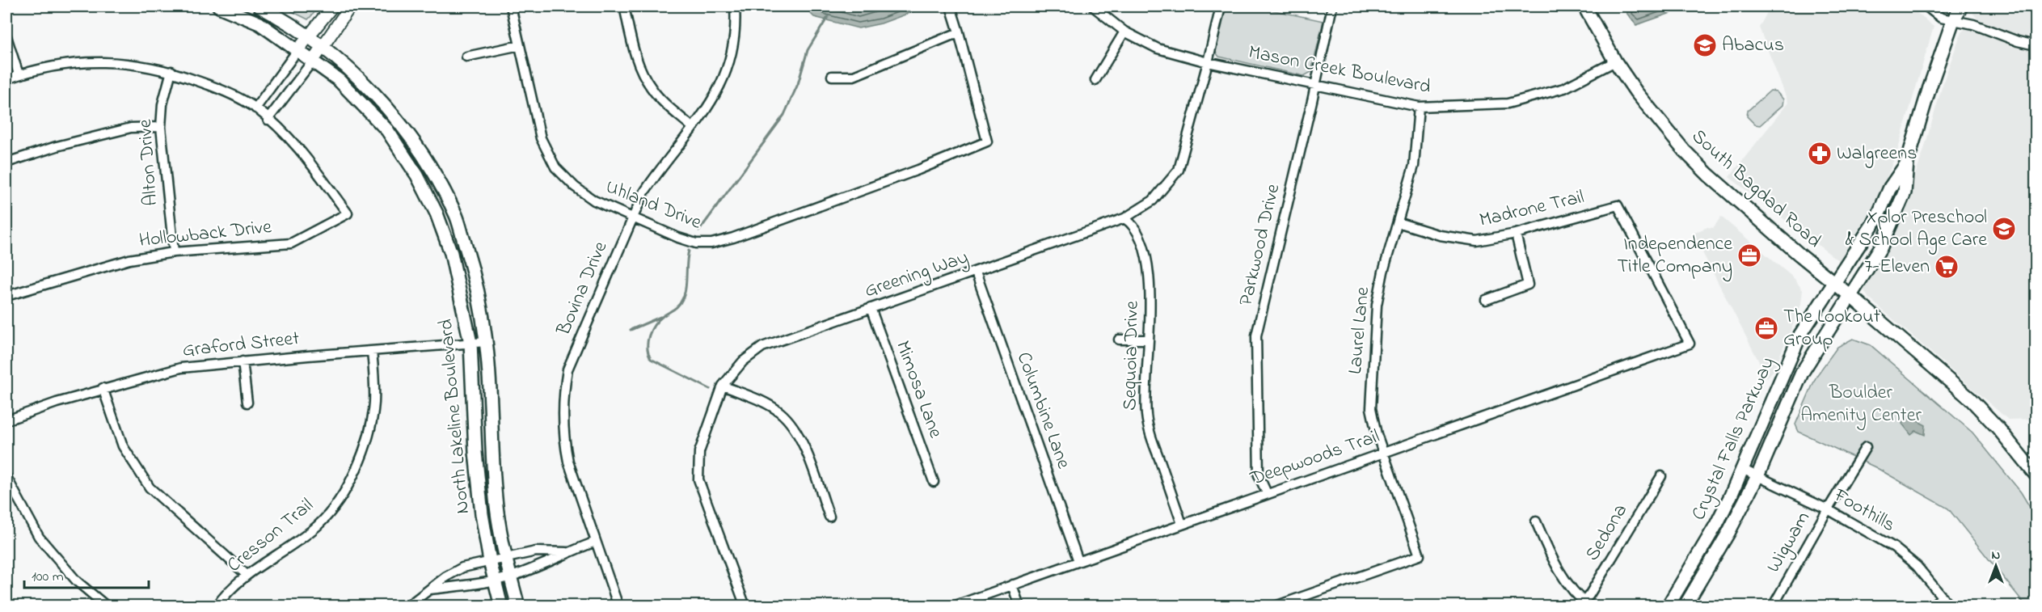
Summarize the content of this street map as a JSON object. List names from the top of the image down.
{
  "streets": {
    "main road": ["South Bagdad Road", "North Lakeline Boulevard", "Crystal Falls Parkway"],
    "street": [
      "Mason Creek Boulevard",
      "Alton Drive",
      "Uhland Drive",
      "Madrone Trail",
      "Hollowback Drive",
      "Parkwood Drive",
      "Greening Way",
      "Bovina Drive",
      "Laurel Lane",
      "Graford Street",
      "Sequoia Drive",
      "Mimosa Lane",
      "Columbine Lane",
      "Deepwoods Trail",
      "Foothills",
      "Sedona",
      "Cresson Trail",
      "Wigwam"
    ]
  },
  "crossings": [
    ["Mason Creek Boulevard", "South Bagdad Road"],
    ["Mason Creek Boulevard", "Parkwood Drive"],
    ["Mason Creek Boulevard", "Greening Way"],
    ["Mason Creek Boulevard", "Laurel Lane"],
    ["Alton Drive", "Hollowback Drive"],
    ["South Bagdad Road", "Crystal Falls Parkway"],
    ["Uhland Drive", "Bovina Drive"],
    ["Madrone Trail", "Laurel Lane"],
    ["Madrone Trail", "Deepwoods Trail"],
    ["Parkwood Drive", "Deepwoods Trail"],
    ["Greening Way", "Sequoia Drive"],
    ["Greening Way", "Mimosa Lane"],
    ["Greening Way", "Columbine Lane"],
    ["Laurel Lane", "Deepwoods Trail"],
    ["Graford Street", "North Lakeline Boulevard"],
    ["Graford Street", "Cresson Trail"],
    ["Sequoia Drive", "Deepwoods Trail"],
    ["Columbine Lane", "Deepwoods Trail"],
    ["Crystal Falls Parkway", "Foothills"],
    ["Foothills", "Wigwam"]
  ],
  "parks": ["Boulder Amenity Center"],
  "places": {
    "school or university": ["Abacus", "Xplor Preschool & School Age Care"],
    "pharmacy": ["Walgreens"],
    "office": ["Independence Title Company", "The Lookout Group"],
    "supermarket": ["7-Eleven"]
  },
  "scale_bar": "100 m",
  "north": "top"
}
